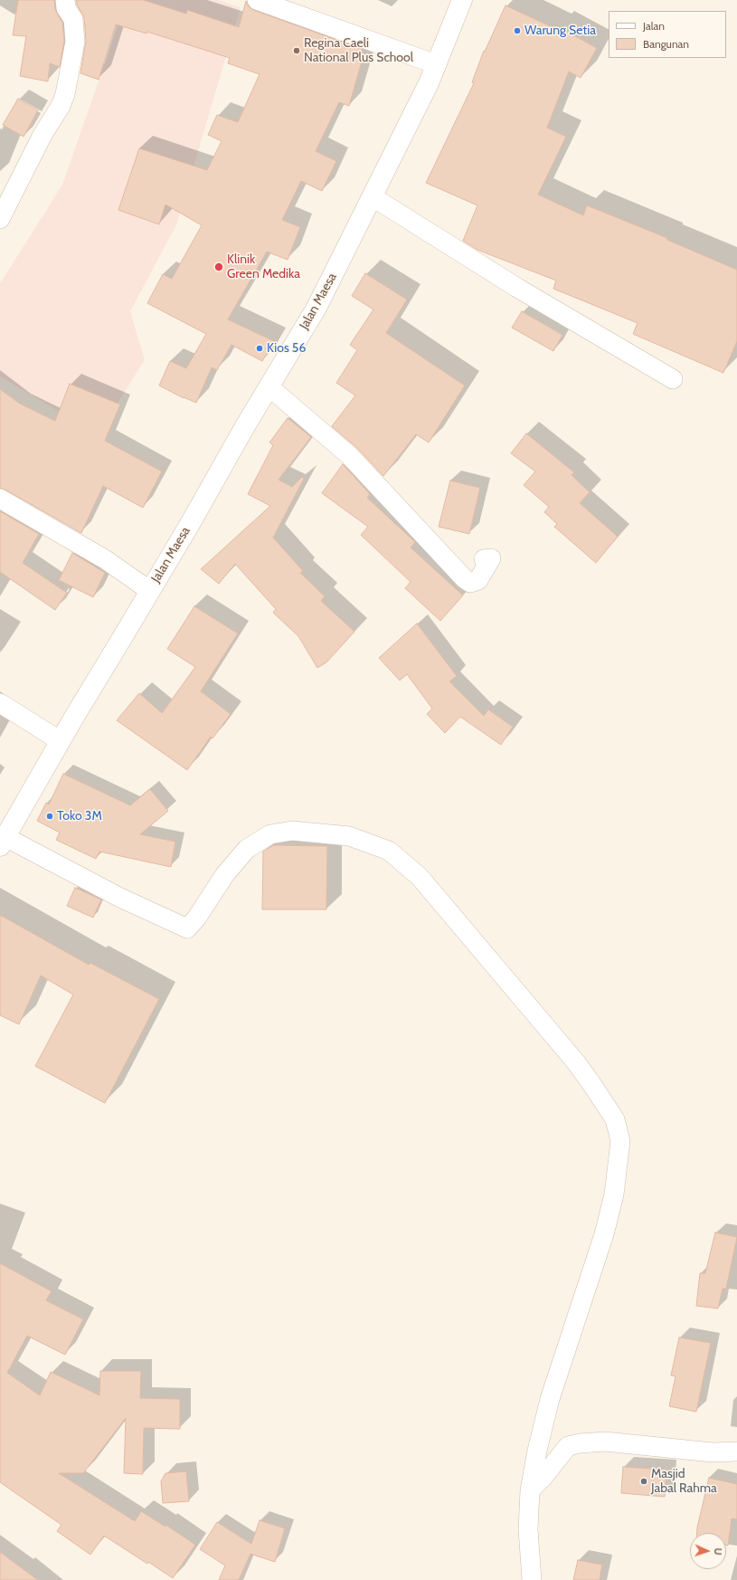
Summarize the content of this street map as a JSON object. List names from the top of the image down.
{
  "streets": {
    "street": ["Jalan Maesa"]
  },
  "places": [
    "Warung Setia",
    "Regina Caeli National Plus School",
    "Klinik Green Medika",
    "Kios 56",
    "Toko 3M",
    "Masjid Jabal Rahma"
  ],
  "legend": ["Jalan", "Bangunan"],
  "north": "right"
}
